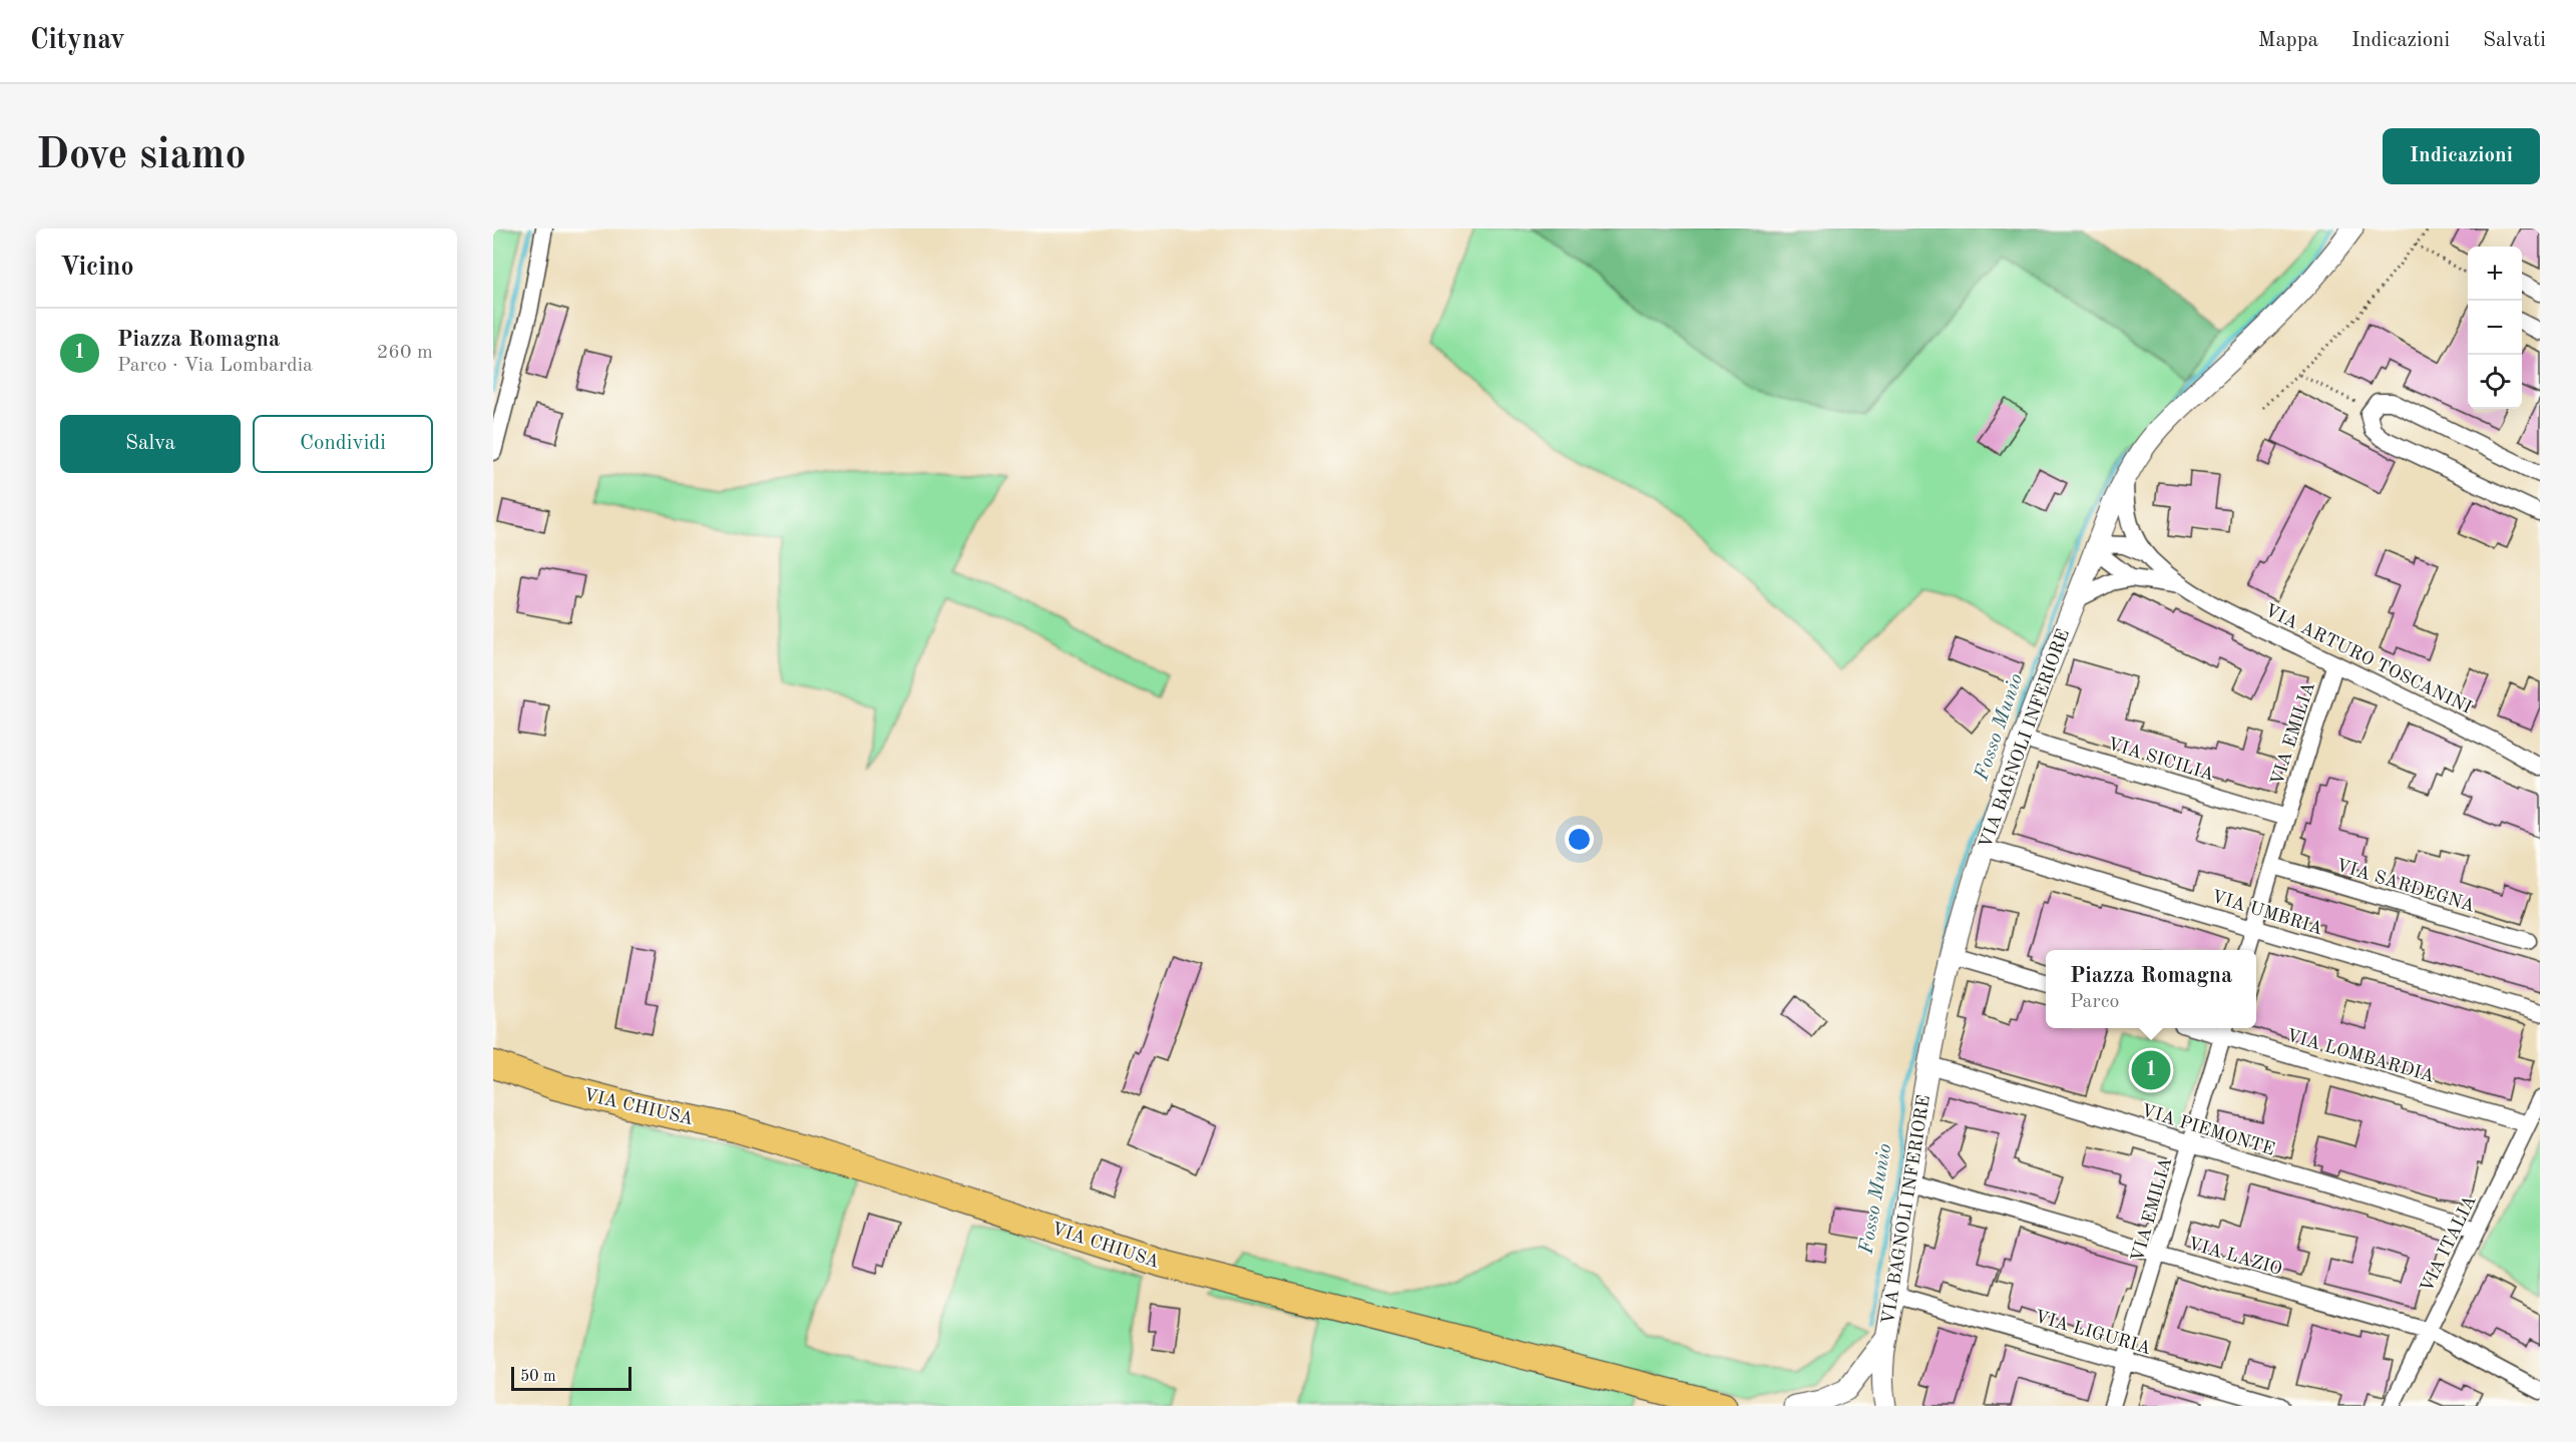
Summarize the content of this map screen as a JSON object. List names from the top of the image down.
{
  "streets": {
    "main road": ["VIA CHIUSA"],
    "street": [
      "VIA ARTURO TOSCANINI",
      "VIA EMILIA",
      "VIA BAGNOLI INFERIORE",
      "VIA SICILIA",
      "VIA SARDEGNA",
      "VIA UMBRIA",
      "VIA LOMBARDIA",
      "VIA PIEMONTE",
      "VIA ITALIA",
      "VIA LAZIO",
      "VIA LIGURIA"
    ]
  },
  "crossings": [
    ["VIA ARTURO TOSCANINI", "VIA EMILIA"],
    ["VIA ARTURO TOSCANINI", "VIA BAGNOLI INFERIORE"],
    ["VIA EMILIA", "VIA SICILIA"],
    ["VIA EMILIA", "VIA SARDEGNA"],
    ["VIA EMILIA", "VIA UMBRIA"],
    ["VIA EMILIA", "VIA LOMBARDIA"],
    ["VIA EMILIA", "VIA PIEMONTE"],
    ["VIA EMILIA", "VIA LAZIO"],
    ["VIA EMILIA", "VIA LIGURIA"],
    ["VIA BAGNOLI INFERIORE", "VIA SICILIA"],
    ["VIA BAGNOLI INFERIORE", "VIA UMBRIA"],
    ["VIA BAGNOLI INFERIORE", "VIA PIEMONTE"],
    ["VIA BAGNOLI INFERIORE", "VIA LAZIO"],
    ["VIA BAGNOLI INFERIORE", "VIA LIGURIA"],
    ["VIA LOMBARDIA", "VIA ITALIA"],
    ["VIA PIEMONTE", "VIA ITALIA"],
    ["VIA ITALIA", "VIA LAZIO"]
  ],
  "water": ["Fosso Munio"],
  "scale_bar": "50 m",
  "page": {
    "header": "Citynav",
    "nav": ["Mappa", "Indicazioni", "Salvati"],
    "buttons": [
      "Indicazioni",
      ["Salva", "Condividi"]
    ],
    "title": "Dove siamo",
    "heading": "Vicino",
    "map_buttons": ["+", "−"],
    "list": [
      {
        "mark": "1",
        "name": "Piazza Romagna",
        "note": "Parco · Via Lombardia",
        "value": "260 m"
      }
    ],
    "popup": ["Piazza Romagna", "Parco"],
    "pins": "1",
    "scale": "50 m"
  }
}
